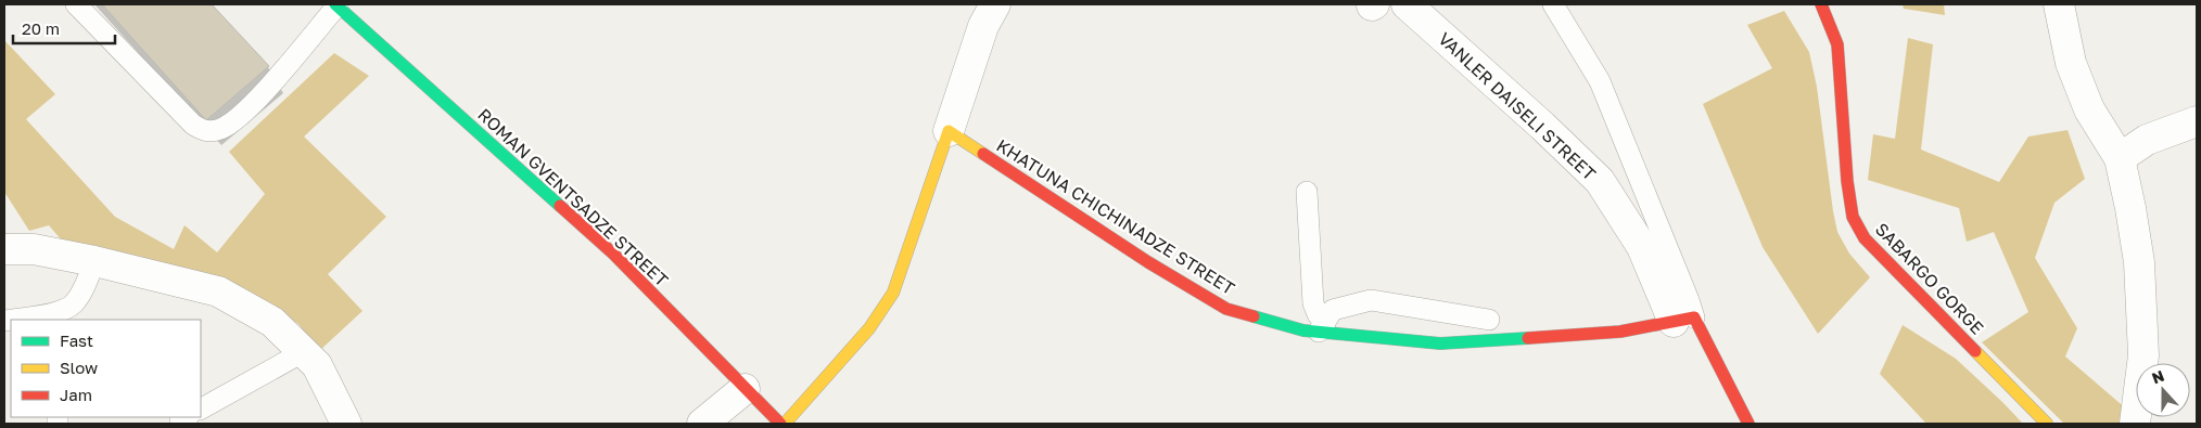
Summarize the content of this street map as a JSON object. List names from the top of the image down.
{
  "streets": {
    "street": [
      "VANLER DAISELI STREET",
      "ROMAN GVENTSADZE STREET",
      "KHATUNA CHICHINADZE STREET",
      "SABARGO GORGE"
    ]
  },
  "crossings": [
    ["VANLER DAISELI STREET", "KHATUNA CHICHINADZE STREET"]
  ],
  "legend": ["Fast", "Slow", "Jam"],
  "scale_bar": "20 m",
  "north": "top"
}
